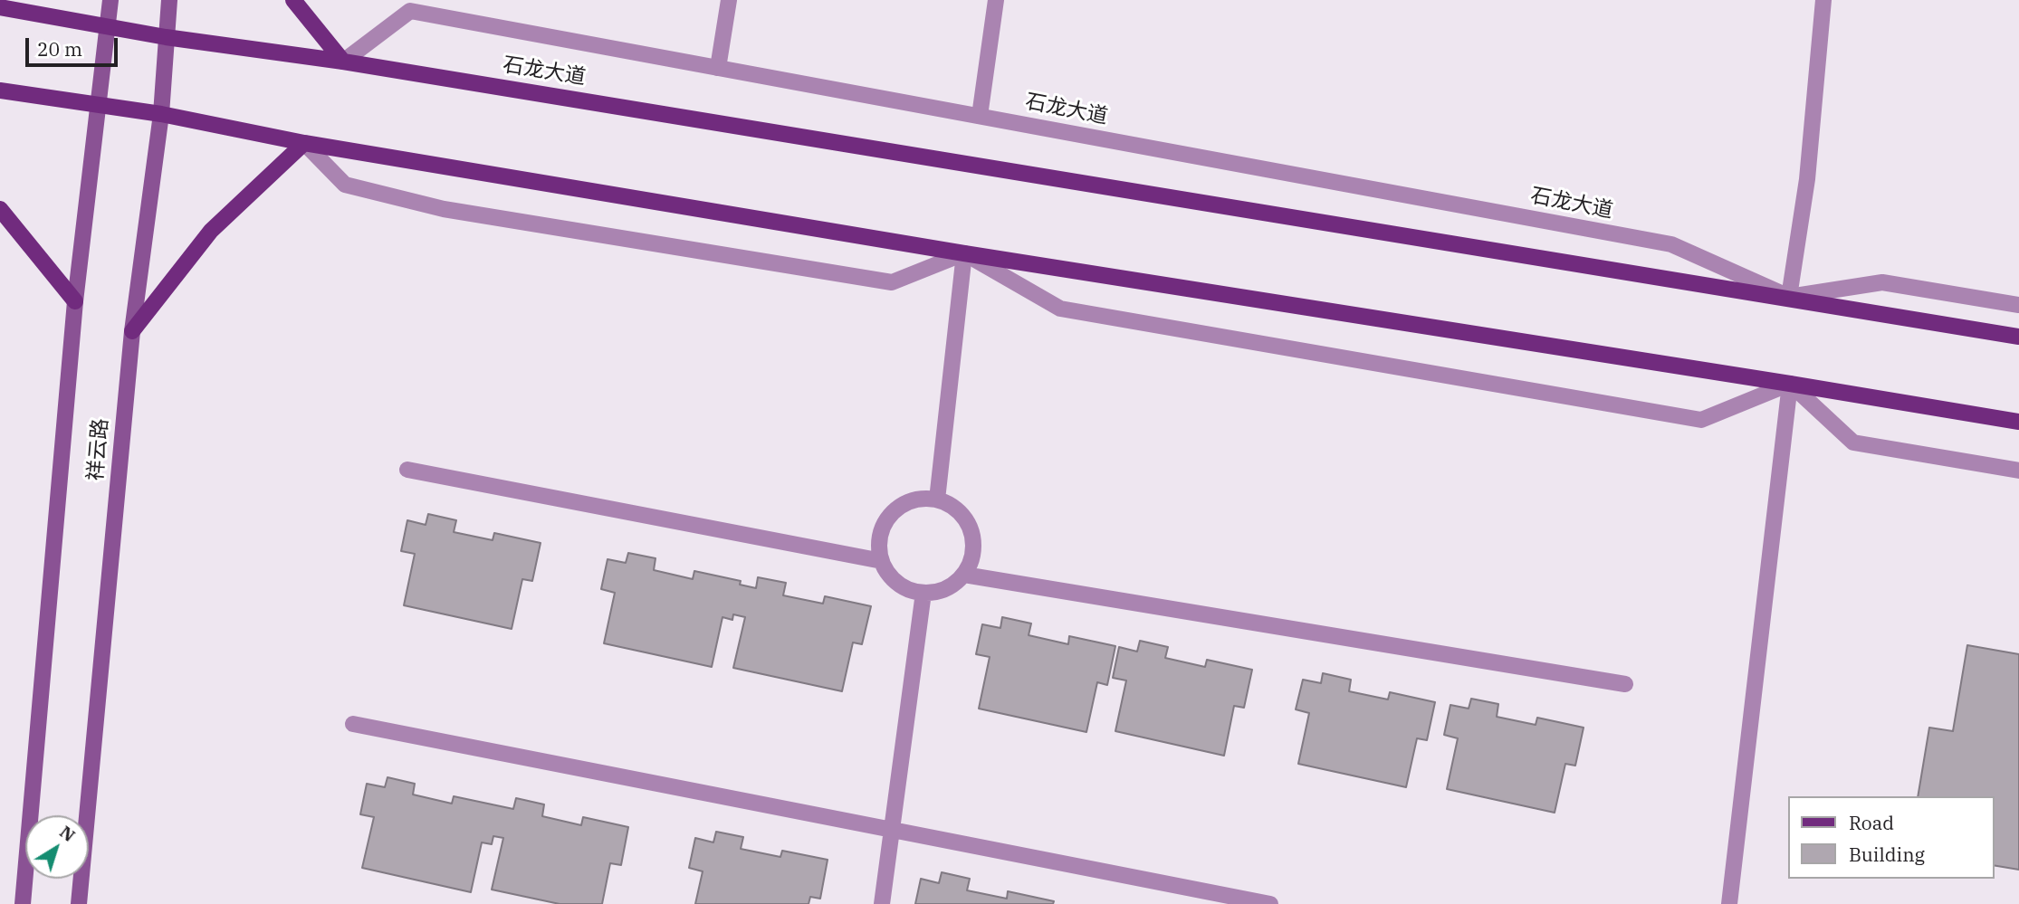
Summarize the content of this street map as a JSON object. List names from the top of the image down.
{
  "streets": {
    "main road": ["石龙大道", "祥云路"]
  },
  "crossings": [
    ["石龙大道", "祥云路"]
  ],
  "legend": ["Road", "Building"],
  "scale_bar": "20 m",
  "north": "top right"
}
